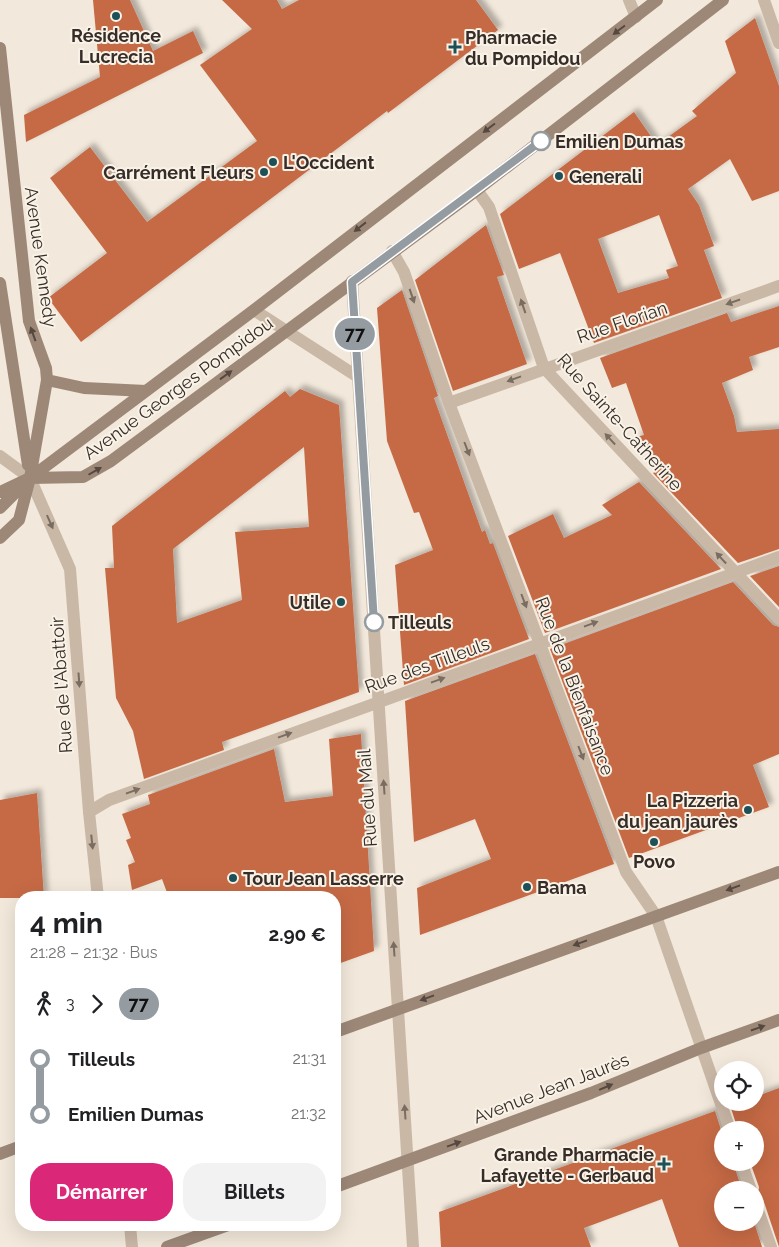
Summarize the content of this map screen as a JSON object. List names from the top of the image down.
{
  "streets": {
    "main road": ["Avenue Kennedy", "Avenue Georges Pompidou", "Avenue Jean Jaurès"],
    "street": [
      "Rue Florian",
      "Rue Sainte-Catherine",
      "Rue des Tilleuls",
      "Rue de l'Abattoir",
      "Rue de la Bienfaisance",
      "Rue du Mail"
    ]
  },
  "crossings": [
    ["Rue Florian", "Rue Sainte-Catherine"],
    ["Rue Florian", "Rue de la Bienfaisance"],
    ["Avenue Georges Pompidou", "Rue Sainte-Catherine"],
    ["Avenue Georges Pompidou", "Rue de l'Abattoir"],
    ["Avenue Georges Pompidou", "Rue de la Bienfaisance"],
    ["Avenue Georges Pompidou", "Rue du Mail"],
    ["Rue Sainte-Catherine", "Rue des Tilleuls"],
    ["Rue des Tilleuls", "Rue de l'Abattoir"],
    ["Rue des Tilleuls", "Rue de la Bienfaisance"],
    ["Rue des Tilleuls", "Rue du Mail"],
    ["Rue de la Bienfaisance", "Avenue Jean Jaurès"],
    ["Rue du Mail", "Avenue Jean Jaurès"]
  ],
  "one_way": [
    "Avenue Kennedy",
    "Rue Florian",
    "Rue Sainte-Catherine",
    "Rue des Tilleuls",
    "Rue de l'Abattoir",
    "Rue de la Bienfaisance",
    "Rue du Mail",
    "Avenue Jean Jaurès"
  ],
  "places": {
    "other": [
      "Résidence Lucrecia",
      "Emilien Dumas",
      "L'Occident",
      "Carrément Fleurs",
      "Generali",
      "Utile",
      "Tilleuls",
      "La Pizzeria du jean jaurès",
      "Povo",
      "Tour Jean Lasserre",
      "Bama"
    ],
    "health": ["Pharmacie du Pompidou", "Grande Pharmacie Lafayette - Gerbaud"]
  },
  "lines": ["bus line 77"],
  "page": {
    "on_map": "77",
    "heading": ["4 min", "21:28 – 21:32 · Bus", "2.90 €"],
    "legs": ["3", "77"],
    "list": [
      {
        "name": "Tilleuls",
        "value": "21:31"
      },
      {
        "name": "Emilien Dumas",
        "value": "21:32"
      }
    ],
    "map_buttons": ["+", "−"],
    "buttons": ["Démarrer", "Billets"]
  }
}
